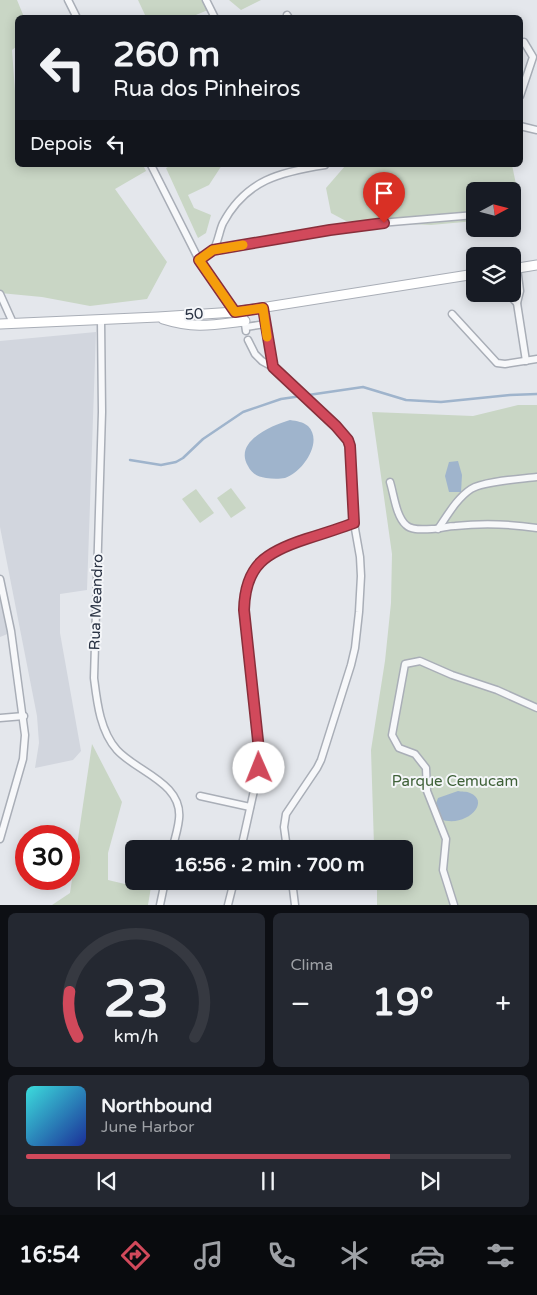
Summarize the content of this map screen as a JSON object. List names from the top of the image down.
{
  "streets": {
    "main road": ["50"],
    "street": ["Rua Meandro"]
  },
  "crossings": [
    ["50", "Rua Meandro"]
  ],
  "parks": ["Parque Cemucam"],
  "north": "right",
  "page": {
    "turn": ["260 m", "Rua dos Pinheiros"],
    "then": "Depois",
    "limit": "30",
    "trip": "16:56 · 2 min · 700 m",
    "tile": "Clima",
    "heat": ["−", "19°", "+"],
    "song": ["Northbound", "June Harbor"],
    "tabs": "16:54",
    "gauge": ["23", "km/h"]
  }
}
